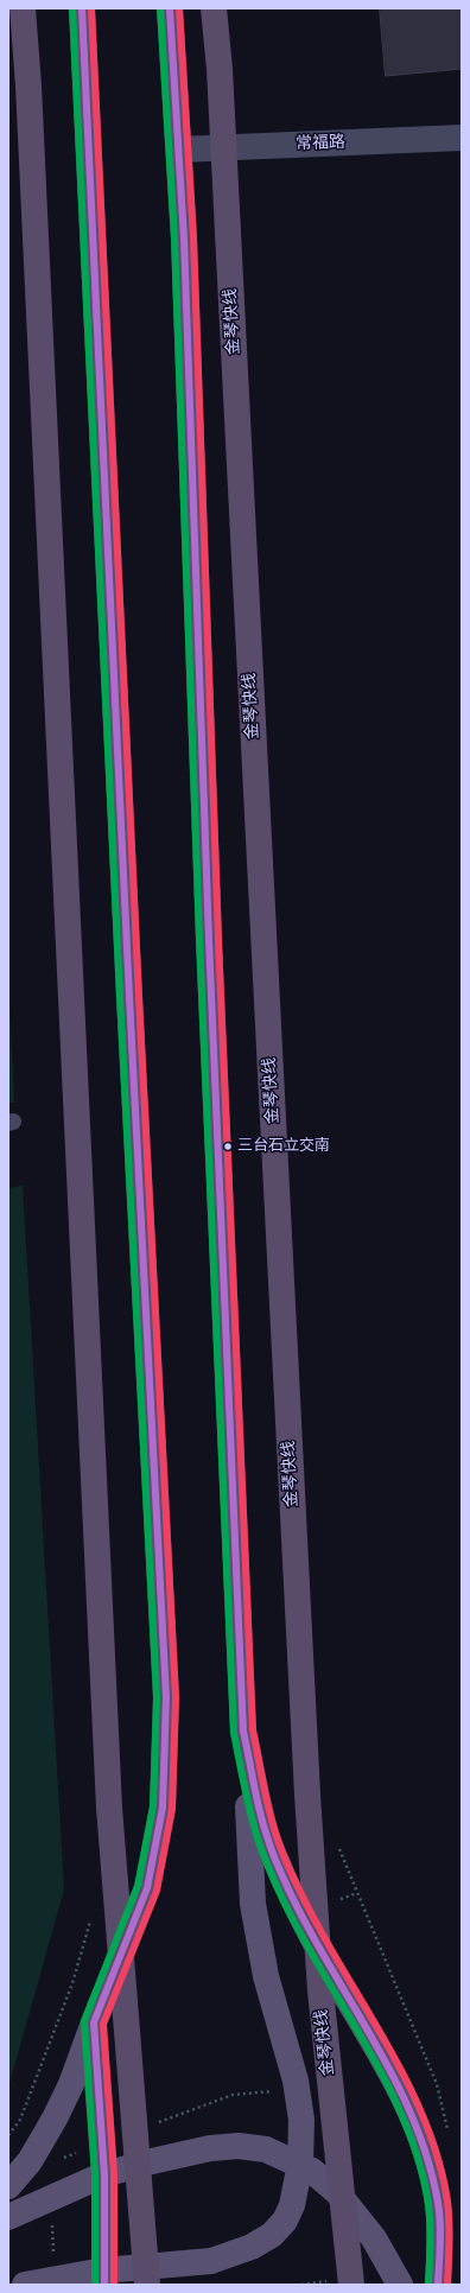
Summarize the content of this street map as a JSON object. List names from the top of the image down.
{
  "streets": {
    "highway": ["金琴快线"],
    "street": ["常福路"]
  },
  "places": ["三台石立交南"]
}
